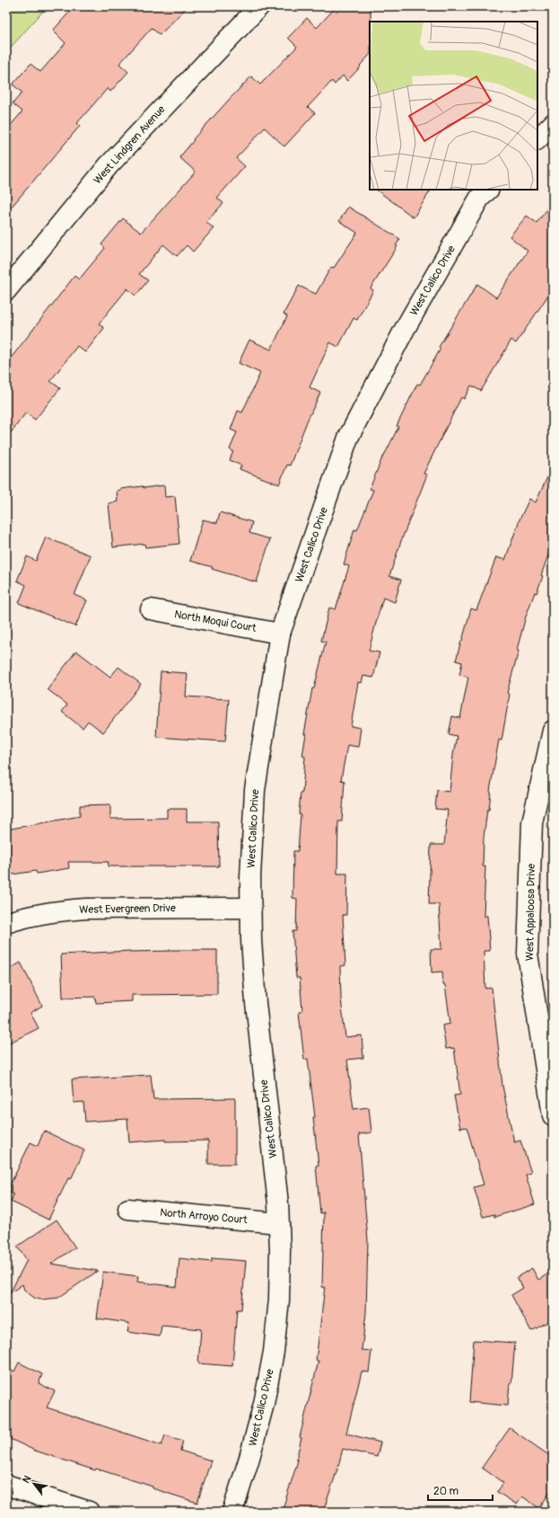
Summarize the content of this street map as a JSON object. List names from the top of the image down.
{
  "streets": {
    "street": [
      "West Lindgren Avenue",
      "West Calico Drive",
      "North Moqui Court",
      "West Evergreen Drive",
      "West Appaloosa Drive",
      "North Arroyo Court"
    ]
  },
  "crossings": [
    ["West Calico Drive", "North Moqui Court"],
    ["West Calico Drive", "West Evergreen Drive"],
    ["West Calico Drive", "North Arroyo Court"]
  ],
  "scale_bar": "20 m",
  "north": "top left"
}
